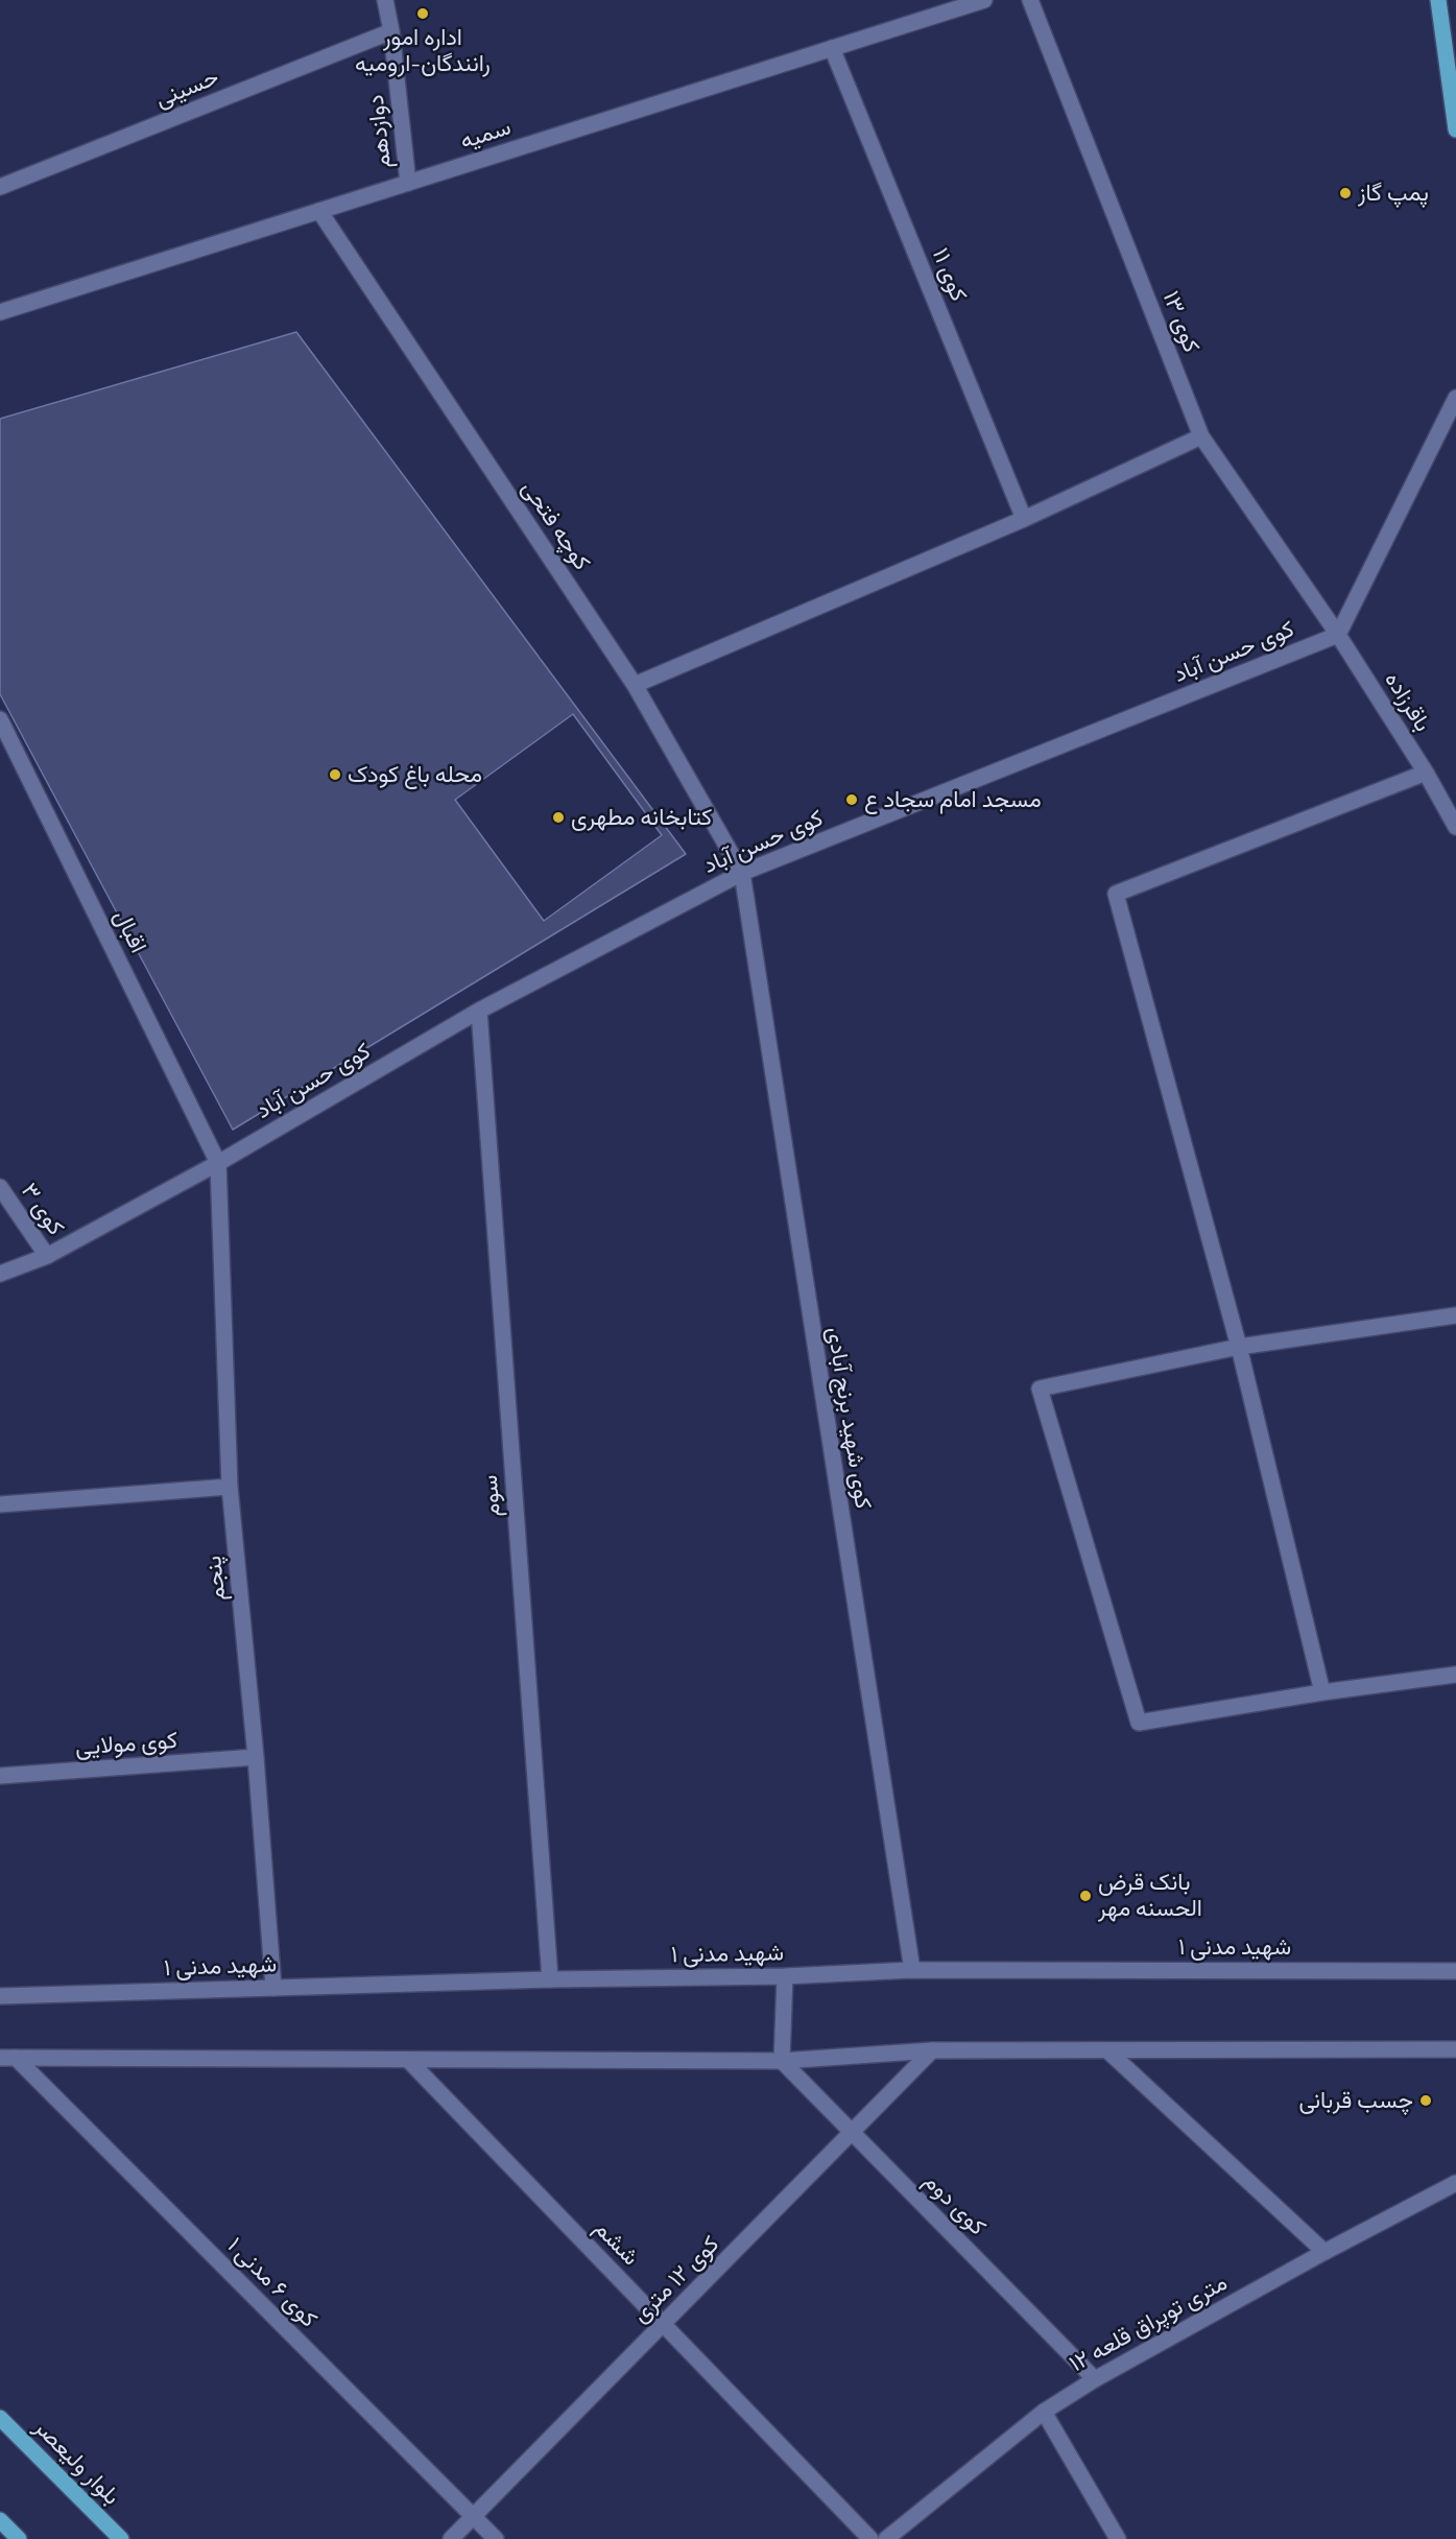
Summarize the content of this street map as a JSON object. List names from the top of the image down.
{
  "streets": {
    "main road": ["بلوار ولیعصر"],
    "street": [
      "حسینی",
      "دوازدهم",
      "سمیه",
      "کوی ۱۱",
      "کوی ۱۳",
      "کوچه فتحی",
      "کوی حسن آباد",
      "باقرزاده",
      "اقبال",
      "کوی ۳",
      "کوی شهید برنج آبادی",
      "سوم",
      "پنجم",
      "کوی مولایی",
      "شهید مدنی ۱",
      "کوی دوم",
      "ششم",
      "کوی ۱۲ متری",
      "کوی ۶ مدنی ۱",
      "۱۲ متری توپراق قلعه"
    ]
  },
  "crossings": [
    ["حسینی", "دوازدهم"],
    ["دوازدهم", "سمیه"],
    ["سمیه", "کوی ۱۱"],
    ["سمیه", "کوچه فتحی"],
    ["کوی ۱۳", "کوی حسن آباد"],
    ["کوی ۱۳", "باقرزاده"],
    ["کوچه فتحی", "کوی حسن آباد"],
    ["کوچه فتحی", "کوی شهید برنج آبادی"],
    ["کوی حسن آباد", "باقرزاده"],
    ["کوی حسن آباد", "اقبال"],
    ["کوی حسن آباد", "کوی ۳"],
    ["کوی حسن آباد", "کوی شهید برنج آبادی"],
    ["کوی حسن آباد", "سوم"],
    ["کوی حسن آباد", "پنجم"],
    ["اقبال", "پنجم"],
    ["کوی شهید برنج آبادی", "شهید مدنی ۱"],
    ["سوم", "شهید مدنی ۱"],
    ["پنجم", "کوی مولایی"],
    ["پنجم", "شهید مدنی ۱"],
    ["کوی دوم", "کوی ۱۲ متری"],
    ["کوی دوم", "۱۲ متری توپراق قلعه"],
    ["ششم", "کوی ۱۲ متری"],
    ["کوی ۱۲ متری", "کوی ۶ مدنی ۱"]
  ],
  "places": [
    "اداره امور رانندگان-ارومیه",
    "پمپ گاز",
    "محله باغ کودک",
    "مسجد امام سجاد ع",
    "کتابخانه مطهری",
    "بانک قرض الحسنه مهر",
    "چسب قربانی"
  ]
}
